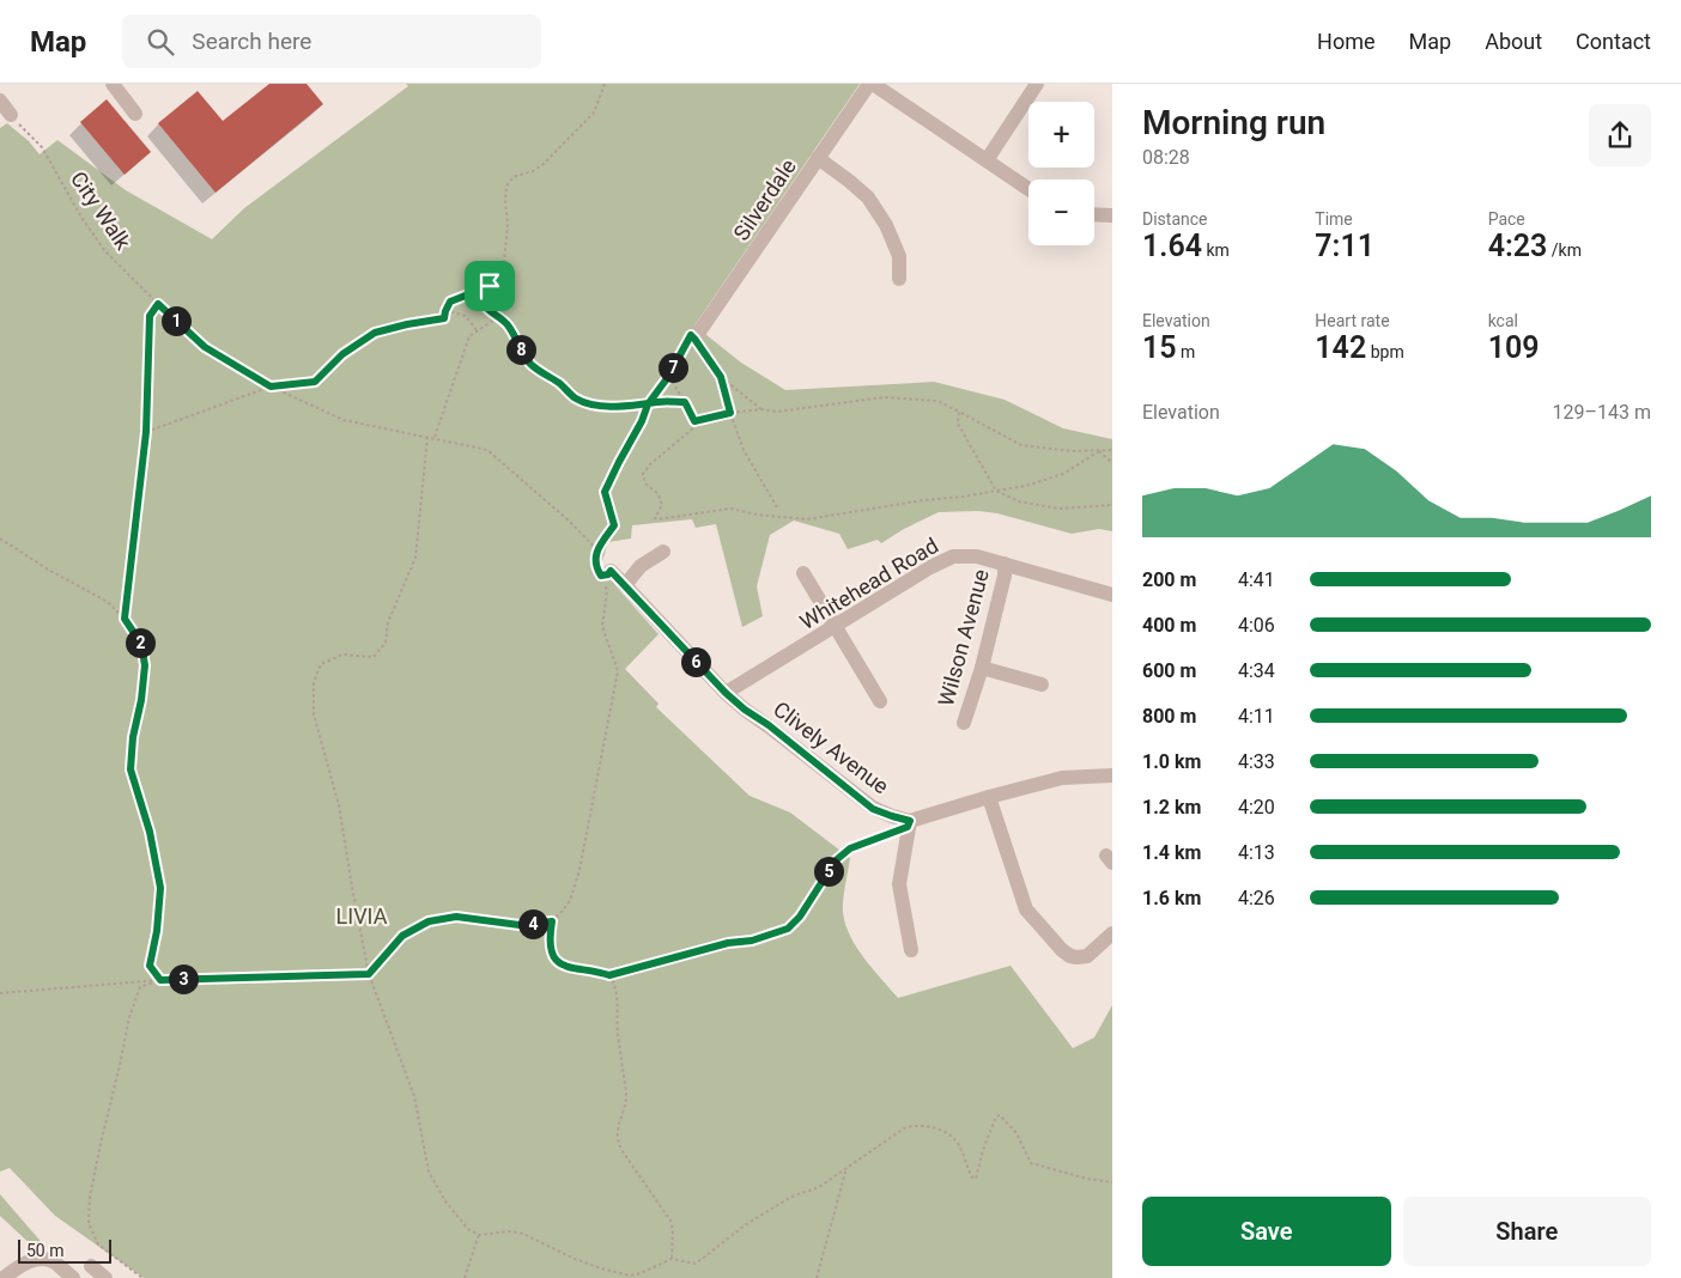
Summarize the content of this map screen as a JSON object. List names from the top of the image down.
{
  "streets": {
    "street": [
      "Silverdale",
      "Whitehead Road",
      "Wilson Avenue",
      "Clively Avenue"
    ],
    "path": ["City Walk"]
  },
  "crossings": [
    ["Whitehead Road", "Wilson Avenue"],
    ["Whitehead Road", "Clively Avenue"]
  ],
  "parks": ["LIVIA"],
  "scale_bar": "50 m",
  "page": {
    "header": "Map",
    "search": "Search here",
    "nav": [
      "Home",
      "Map",
      "About",
      "Contact"
    ],
    "heading": ["Morning run", "08:28"],
    "map_buttons": ["+", "−"],
    "stats": [
      ["Distance", "1.64 km"],
      ["Time", "7:11"],
      ["Pace", "4:23 /km"],
      ["Elevation", "15 m"],
      ["Heart rate", "142 bpm"],
      ["kcal", "109"]
    ],
    "pins": [
      "1",
      "8",
      "7",
      "2",
      "6",
      "5",
      "4",
      "3"
    ],
    "chart": ["Elevation", "129–143 m"],
    "list": [
      {
        "name": "200 m",
        "note": "4:41"
      },
      {
        "name": "400 m",
        "note": "4:06"
      },
      {
        "name": "600 m",
        "note": "4:34"
      },
      {
        "name": "800 m",
        "note": "4:11"
      },
      {
        "name": "1.0 km",
        "note": "4:33"
      },
      {
        "name": "1.2 km",
        "note": "4:20"
      },
      {
        "name": "1.4 km",
        "note": "4:13"
      },
      {
        "name": "1.6 km",
        "note": "4:26"
      }
    ],
    "buttons": ["Save", "Share"],
    "scale": "50 m"
  }
}
